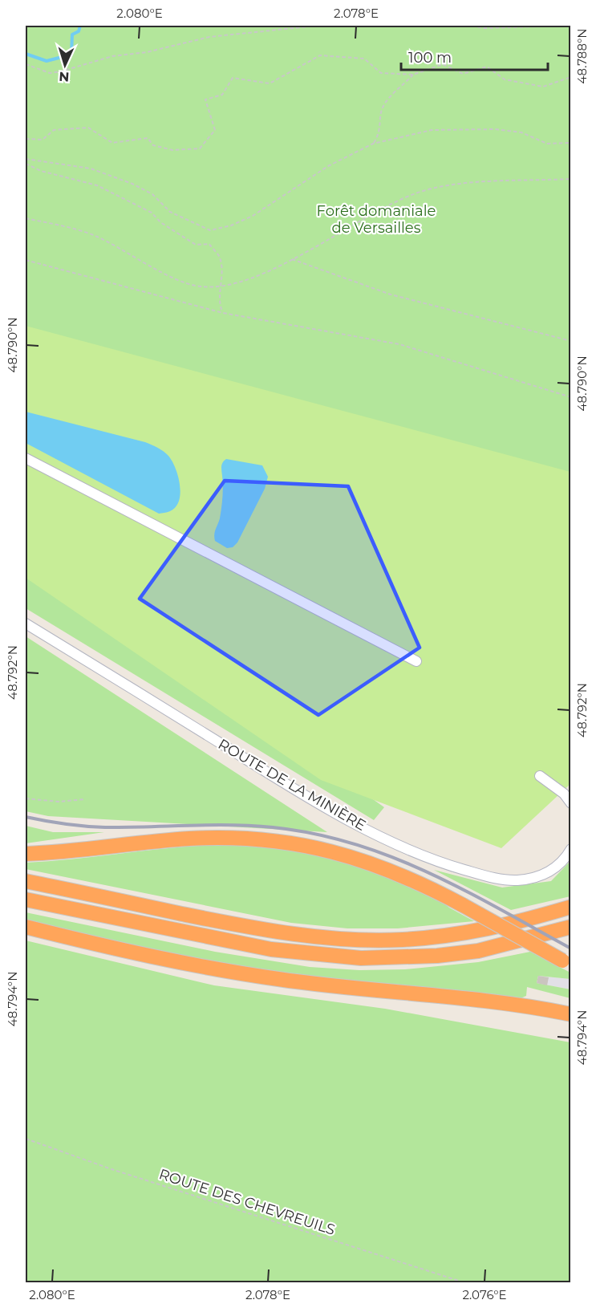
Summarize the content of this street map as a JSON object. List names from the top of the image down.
{
  "streets": {
    "street": ["ROUTE DE LA MINIÈRE"],
    "path": ["ROUTE DES CHEVREUILS"]
  },
  "parks": ["Forêt domaniale de Versailles"],
  "scale_bar": "100 m",
  "north": "bottom",
  "coordinates": [
    "2.080°E",
    "2.078°E",
    "48.788°N",
    "48.790°N",
    "48.792°N",
    "48.794°N",
    "2.076°E"
  ]
}
